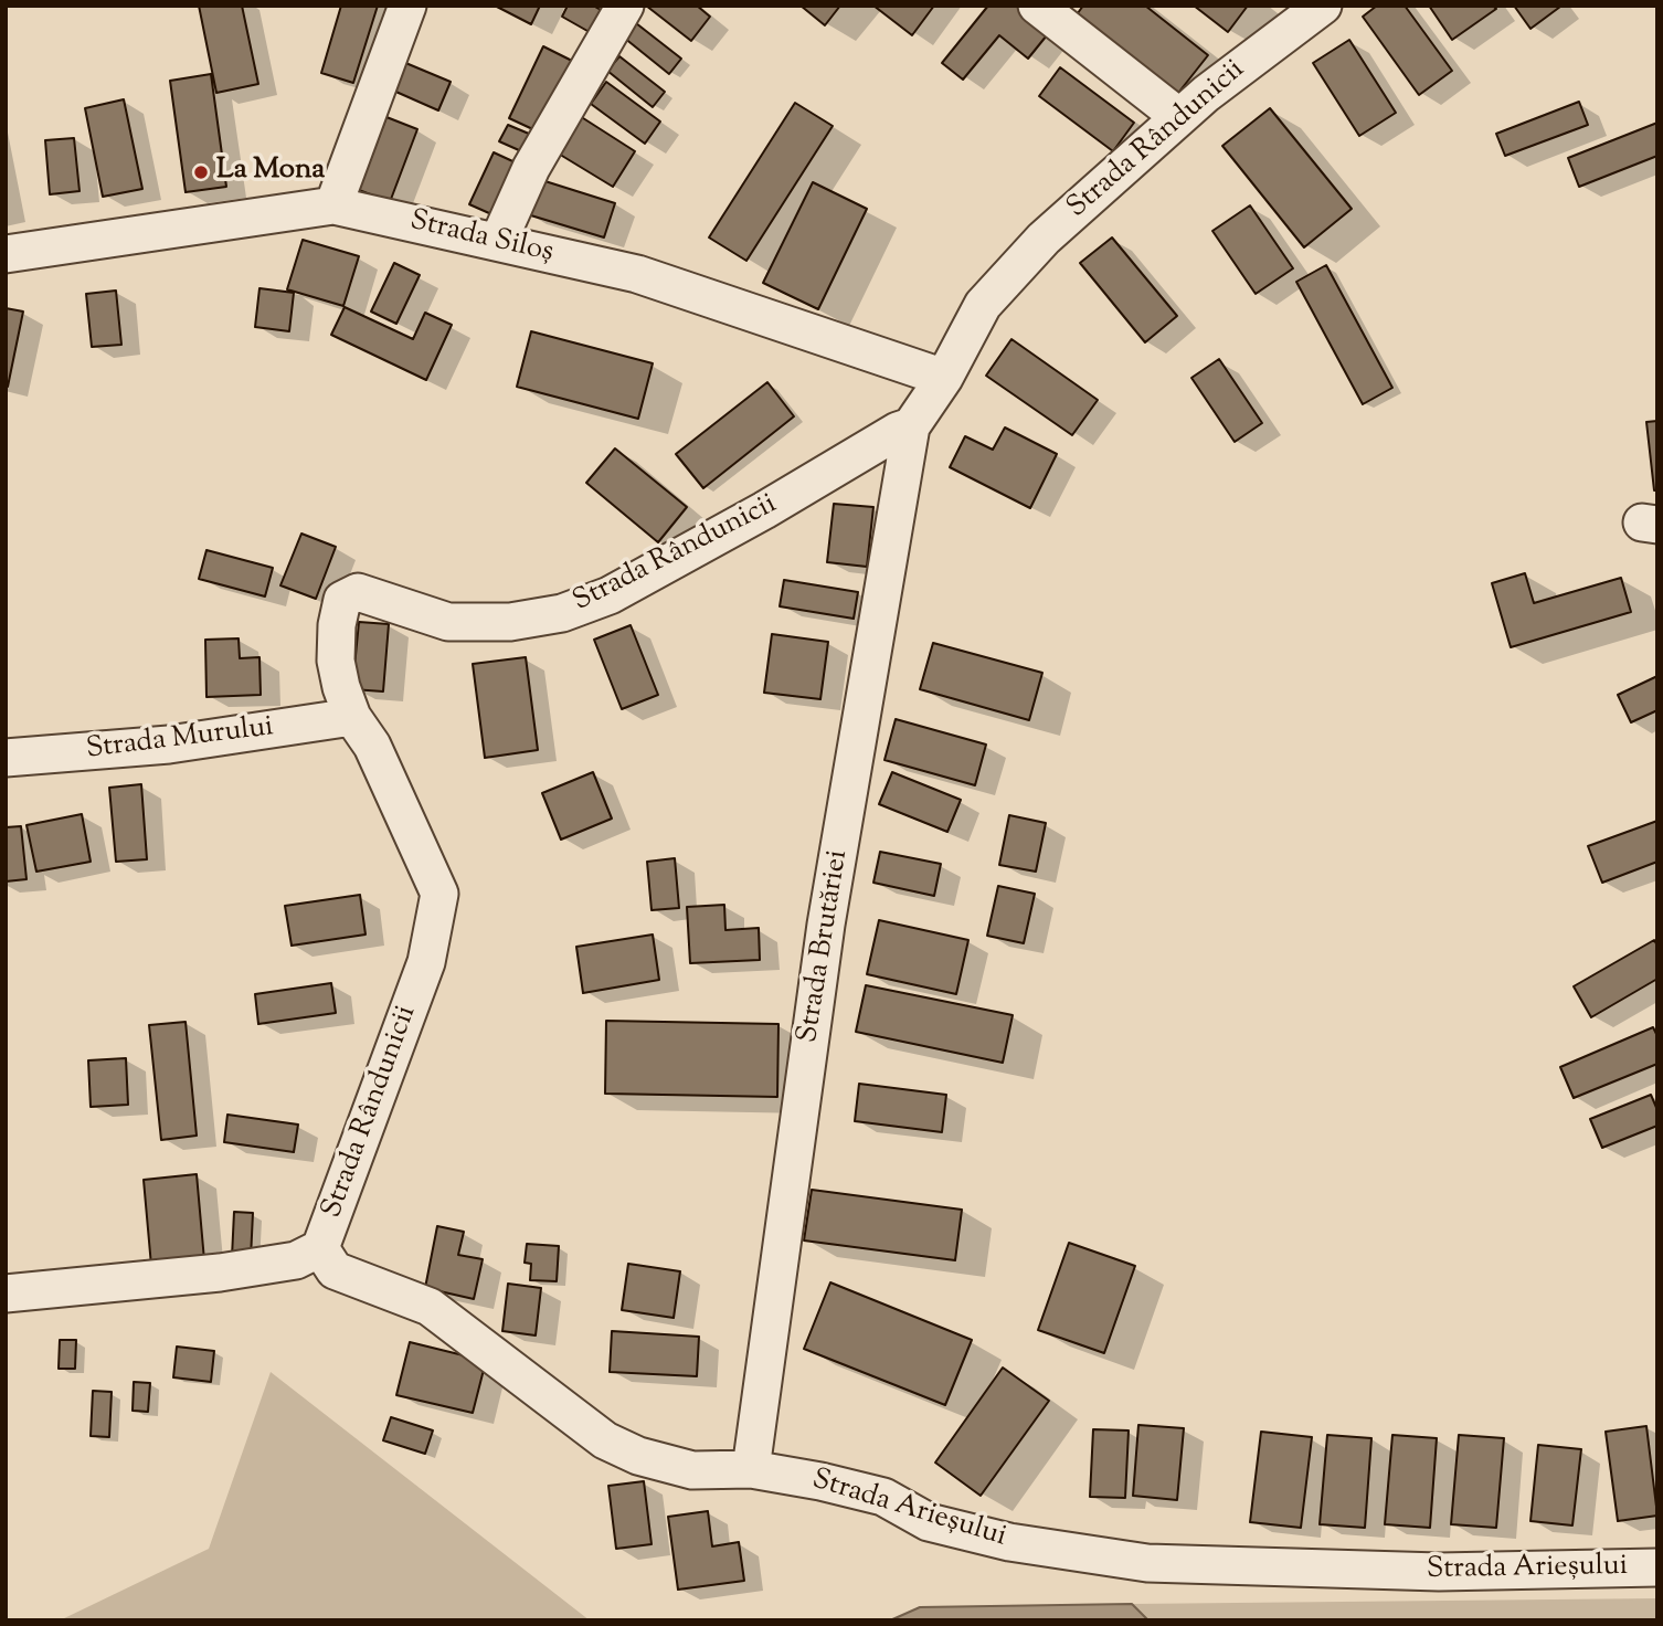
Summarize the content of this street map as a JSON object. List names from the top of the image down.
{
  "streets": {
    "street": [
      "Strada Rândunicii",
      "Strada Siloș",
      "Strada Murului",
      "Strada Brutăriei",
      "Strada Arieșului"
    ]
  },
  "crossings": [
    ["Strada Rândunicii", "Strada Siloș"],
    ["Strada Rândunicii", "Strada Murului"],
    ["Strada Rândunicii", "Strada Brutăriei"],
    ["Strada Rândunicii", "Strada Arieșului"],
    ["Strada Brutăriei", "Strada Arieșului"]
  ],
  "places": ["La Mona"]
}
